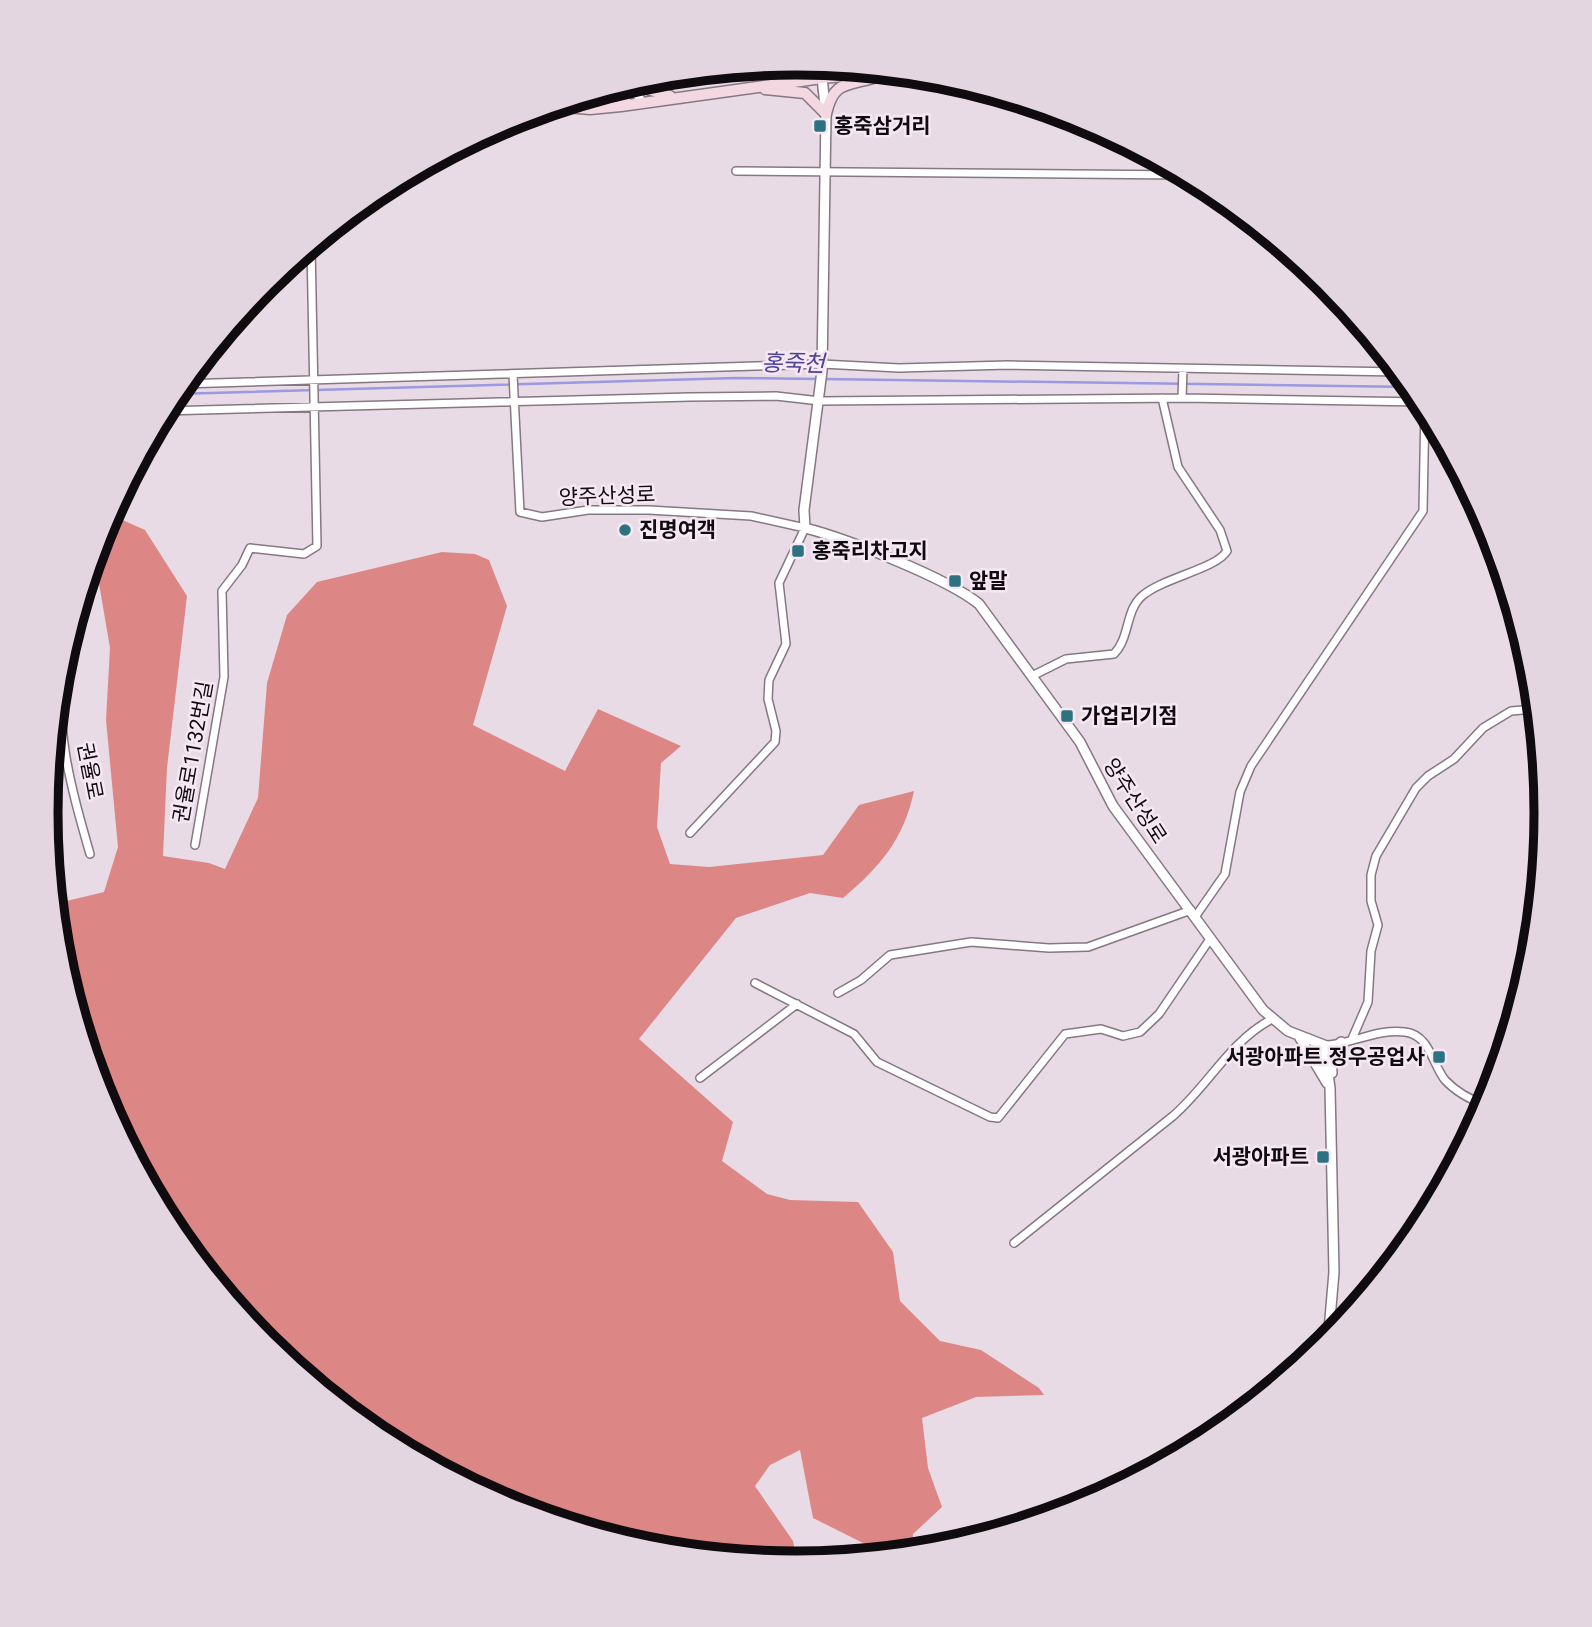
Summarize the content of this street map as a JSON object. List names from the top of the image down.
{
  "streets": {
    "street": ["양주산성로", "권율로1132번길", "권율로"]
  },
  "water": ["홍죽천"],
  "places": {
    "transit": [
      "홍죽삼거리",
      "홍죽리차고지",
      "앞말",
      "가업리기점",
      "서광아파트.정우공업사",
      "서광아파트"
    ],
    "other": ["진명여객"]
  }
}
